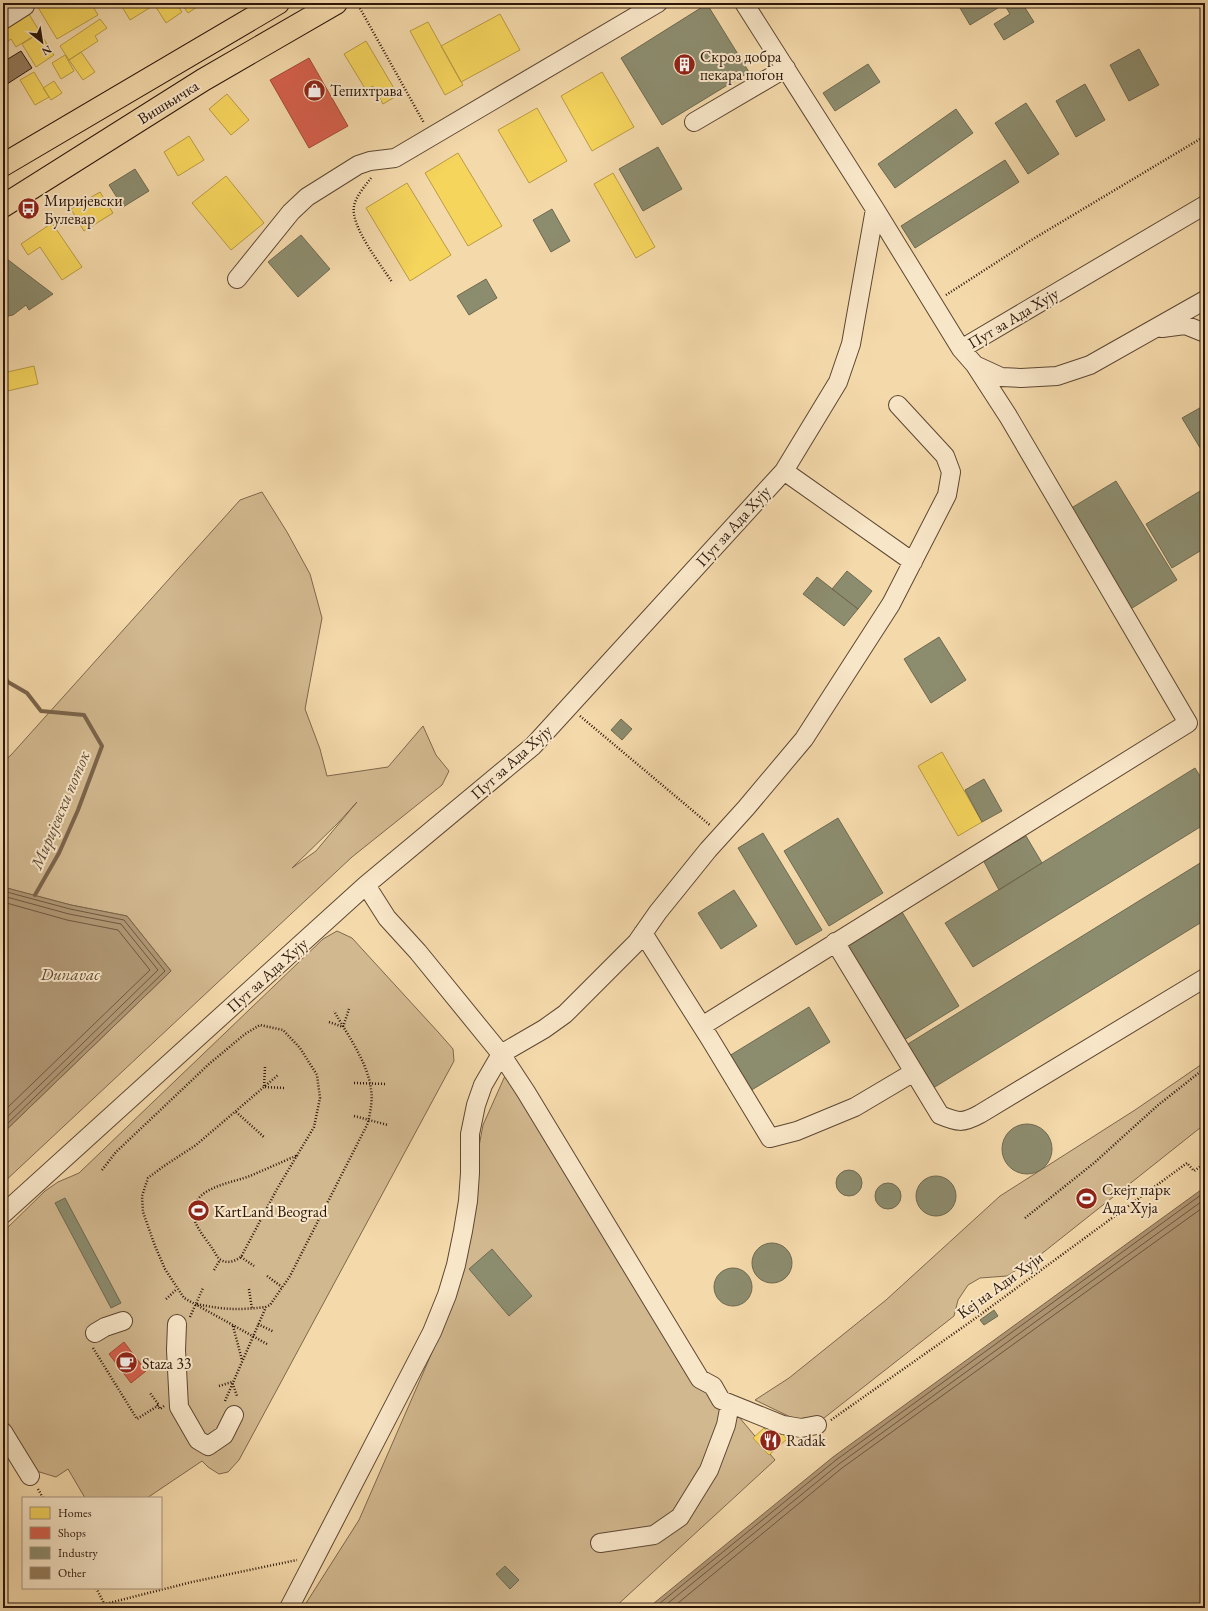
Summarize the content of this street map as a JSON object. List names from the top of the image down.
{
  "streets": {
    "main road": ["Вишњичка"],
    "street": ["Пут за Ада Хују"],
    "path": ["Кеј на Ади Хуји"]
  },
  "water": ["Миријевски поток", "Dunavac"],
  "places": {
    "building": ["Скроз добра пекара погон"],
    "shop": ["Тепихтрава"],
    "bus stop": ["Миријевски Булевар"],
    "sports": ["Скејт парк Ада Хуја", "KartLand Beograd"],
    "cafe": ["Staza 33"],
    "restaurant": ["Radak"]
  },
  "legend": [
    "Homes",
    "Shops",
    "Industry",
    "Other"
  ],
  "north": "bottom right"
}
